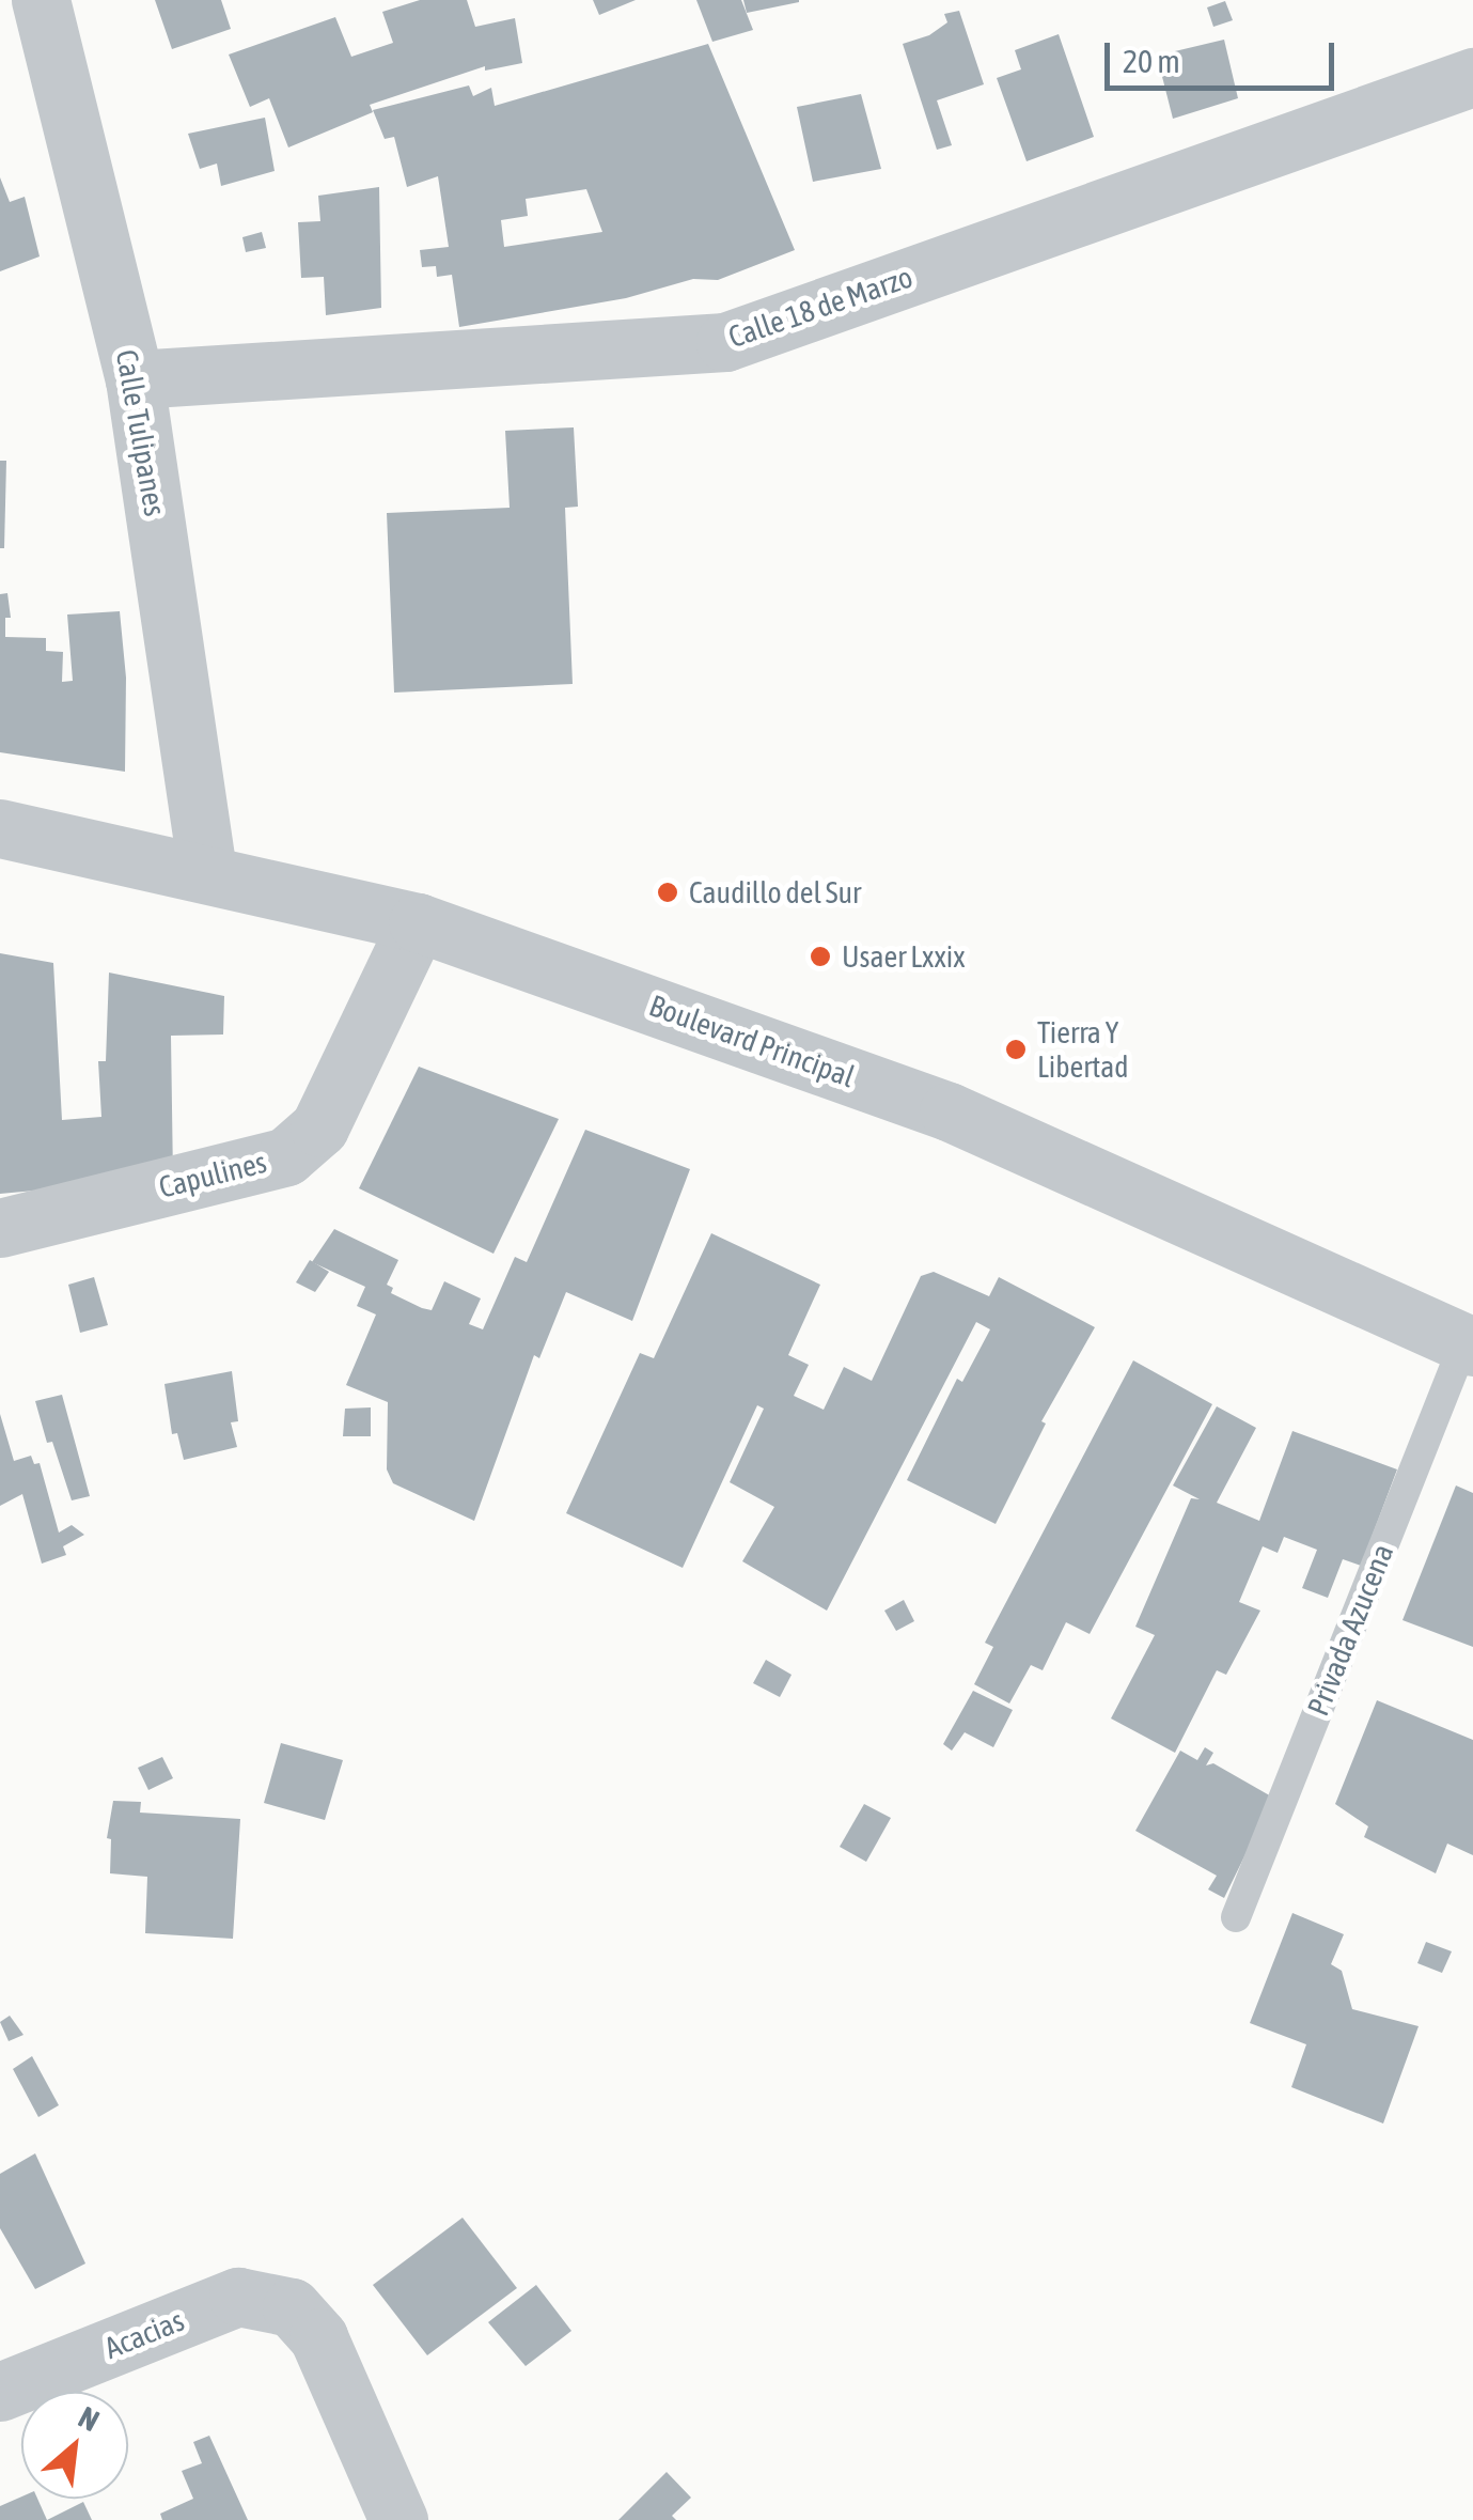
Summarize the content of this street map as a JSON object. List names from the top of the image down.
{
  "streets": {
    "street": [
      "Calle 18 de Marzo",
      "Calle Tulipanes",
      "Boulevard Principal",
      "Capulines",
      "Acacias"
    ],
    "lane": ["Privada Azucena"]
  },
  "crossings": [
    ["Calle 18 de Marzo", "Calle Tulipanes"],
    ["Calle Tulipanes", "Boulevard Principal"],
    ["Boulevard Principal", "Capulines"],
    ["Boulevard Principal", "Privada Azucena"]
  ],
  "places": ["Caudillo del Sur", "Usaer Lxxix", "Tierra Y Libertad"],
  "scale_bar": "20 m",
  "north": "top right"
}
